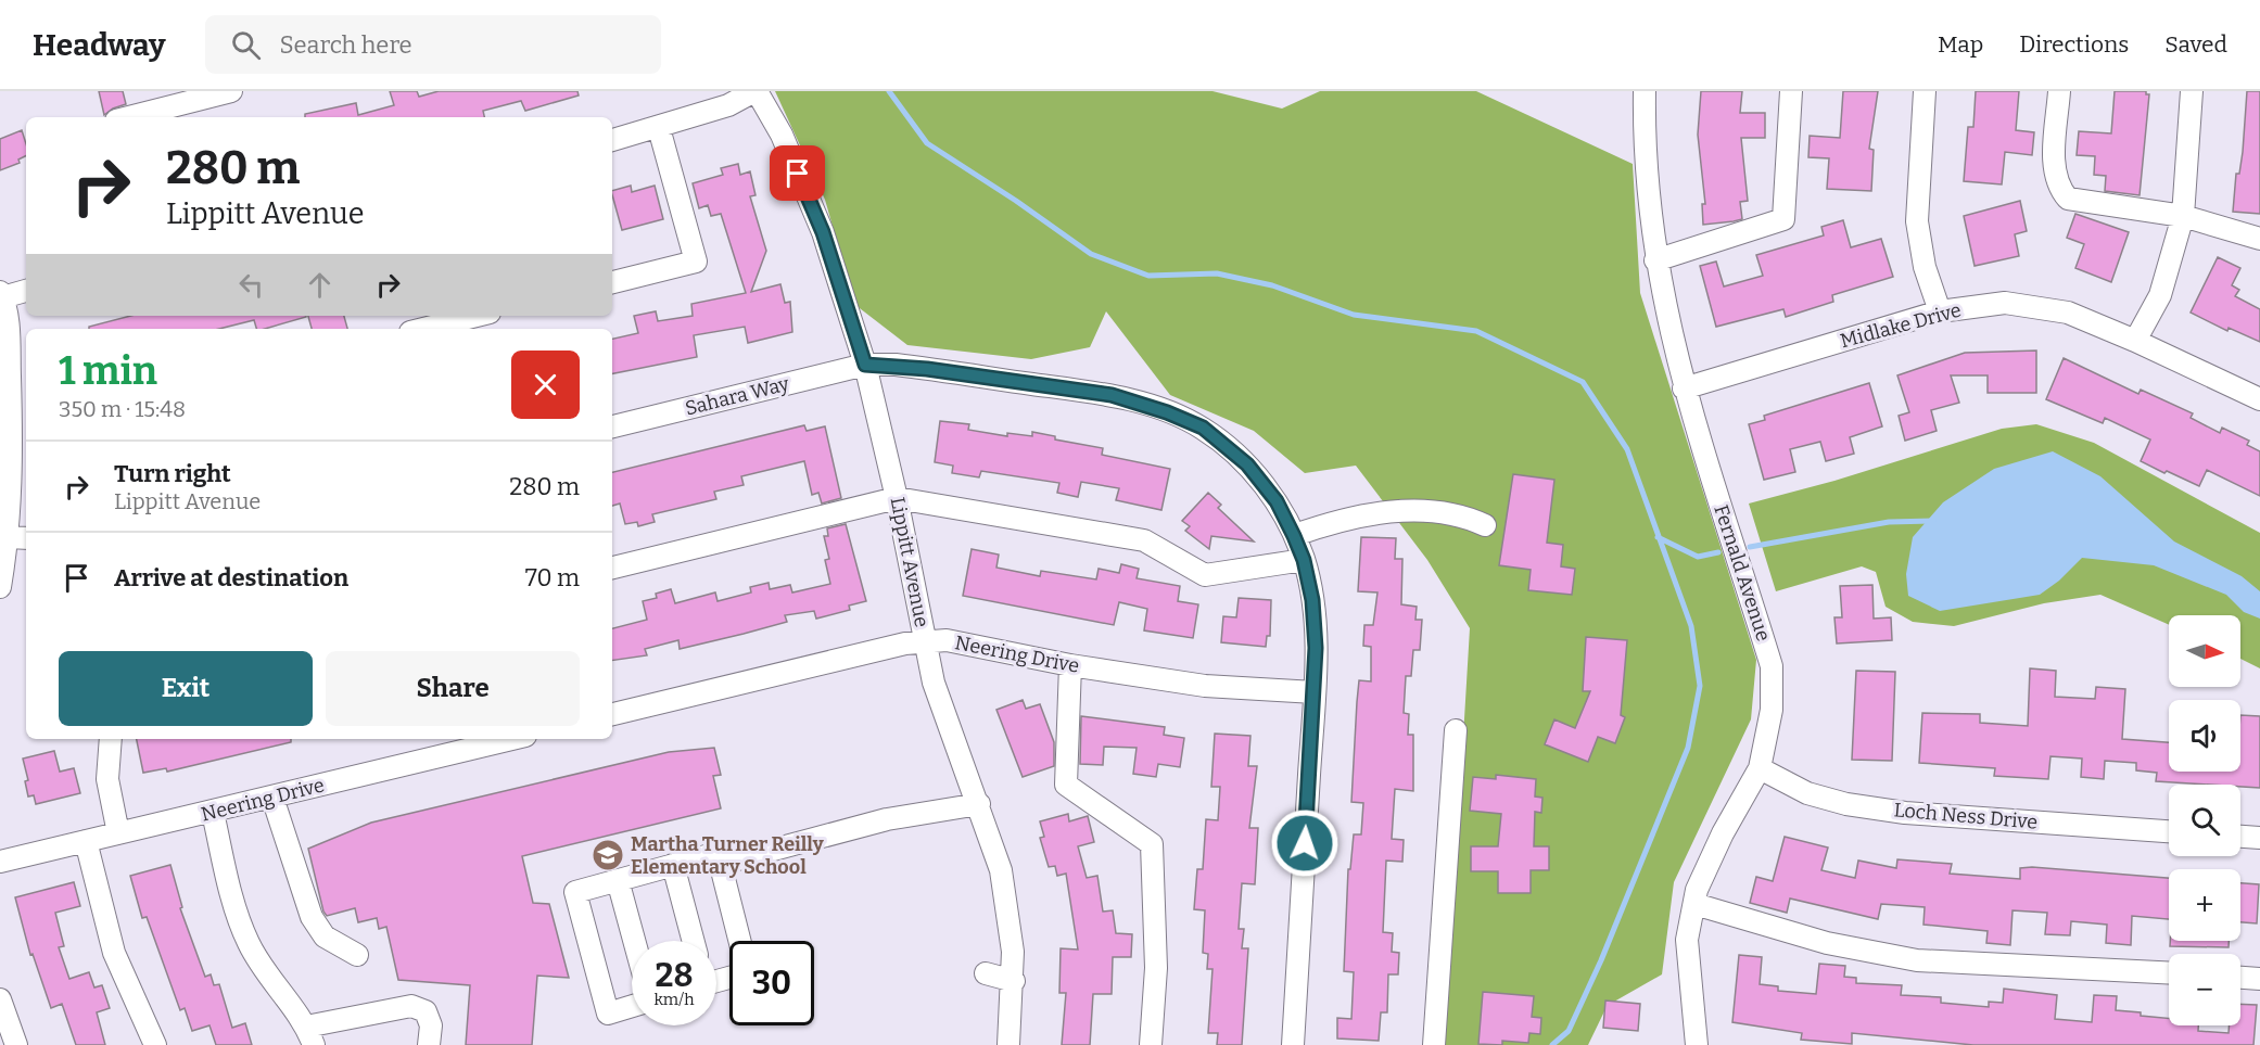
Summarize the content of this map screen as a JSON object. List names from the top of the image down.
{
  "streets": {
    "street": [
      "Midlake Drive",
      "Sahara Way",
      "Lippitt Avenue",
      "Fernald Avenue",
      "Neering Drive",
      "Loch Ness Drive"
    ]
  },
  "crossings": [
    ["Midlake Drive", "Fernald Avenue"],
    ["Sahara Way", "Lippitt Avenue"],
    ["Sahara Way", "Neering Drive"],
    ["Lippitt Avenue", "Neering Drive"],
    ["Fernald Avenue", "Loch Ness Drive"]
  ],
  "places": {
    "school or university": ["Martha Turner Reilly Elementary School"]
  },
  "north": "right",
  "page": {
    "header": "Headway",
    "search": "Search here",
    "nav": ["Map", "Directions", "Saved"],
    "turn": ["280 m", "Lippitt Avenue"],
    "heading": ["1 min", "350 m · 15:48"],
    "list": [
      {
        "name": "Turn right",
        "note": "Lippitt Avenue",
        "value": "280 m"
      },
      {
        "name": "Arrive at destination",
        "value": "70 m"
      }
    ],
    "map_buttons": ["+", "−"],
    "buttons": ["Exit", "Share"],
    "speed": "28 km/h",
    "limit": "30"
  }
}
